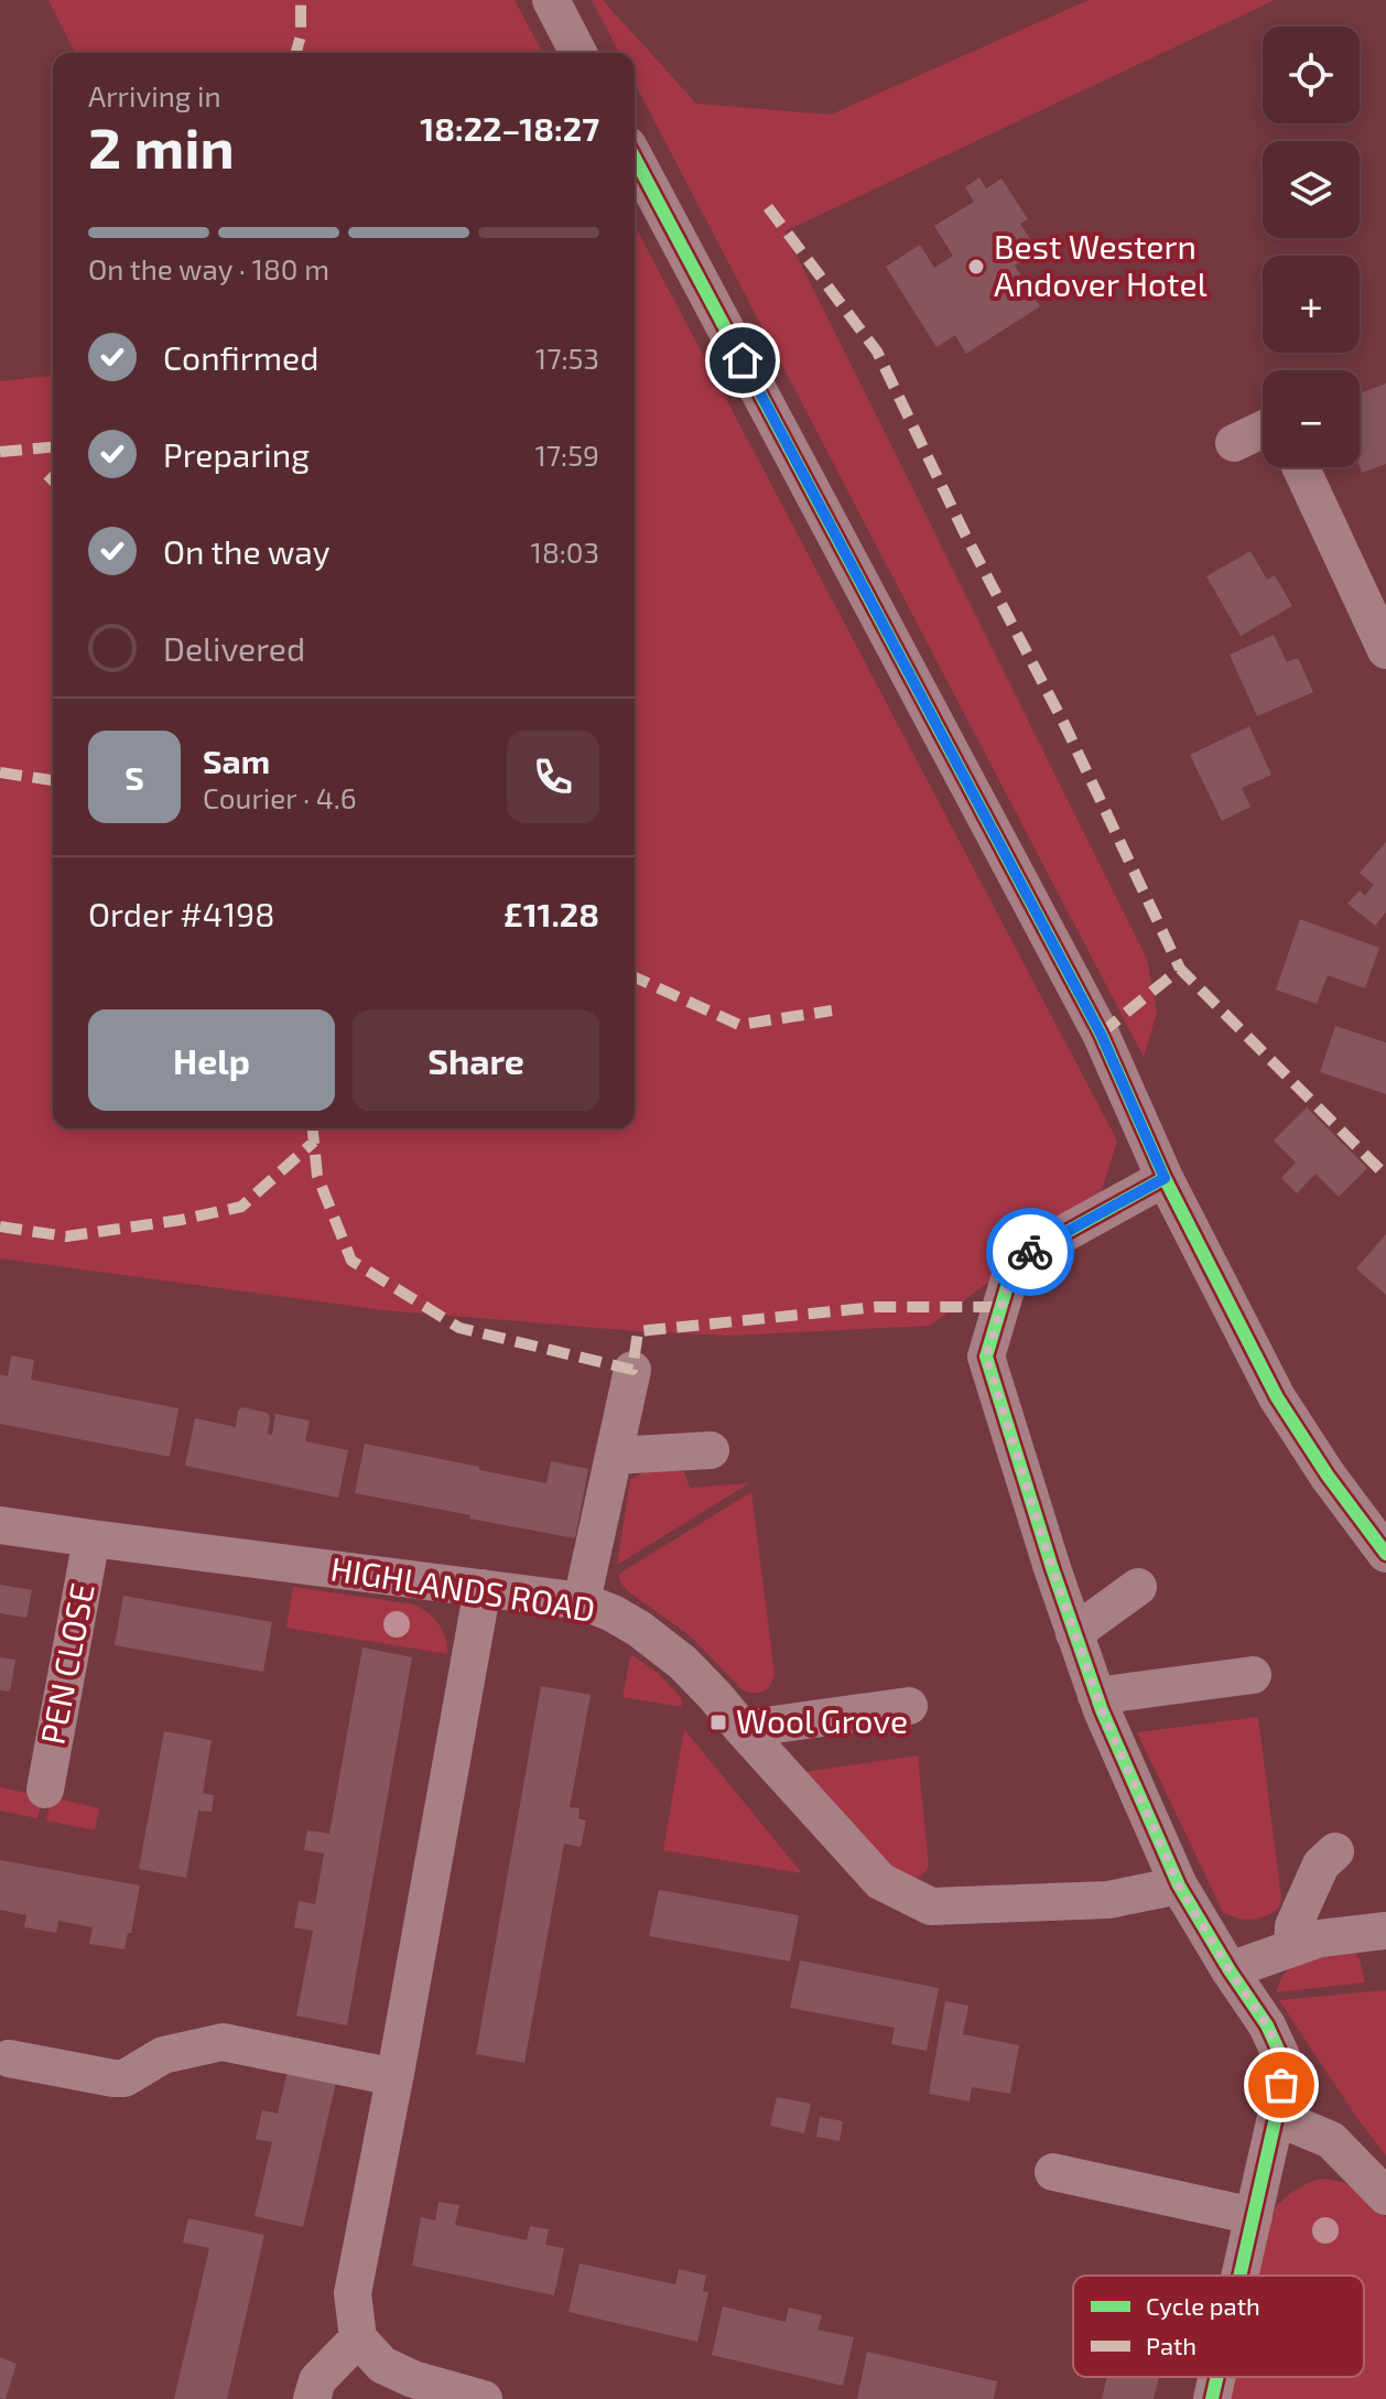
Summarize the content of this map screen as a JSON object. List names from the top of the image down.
{
  "streets": {
    "street": ["HIGHLANDS ROAD", "PEN CLOSE"]
  },
  "crossings": [
    ["HIGHLANDS ROAD", "PEN CLOSE"]
  ],
  "places": {
    "other": ["Best Western Andover Hotel"],
    "transit": ["Wool Grove"]
  },
  "legend": ["Cycle path", "Path"],
  "page": {
    "map_buttons": ["+", "−"],
    "heading": ["2 min", "Arriving in", "18:22–18:27"],
    "panel": [
      "Sam",
      "Courier · 4.6",
      "Order #4198",
      "£11.28"
    ],
    "bar": "On the way · 180 m",
    "list": [
      ["Confirmed", "17:53"],
      ["Preparing", "17:59"],
      ["On the way", "18:03"],
      "Delivered"
    ],
    "round": "S",
    "buttons": ["Help", "Share"]
  }
}
